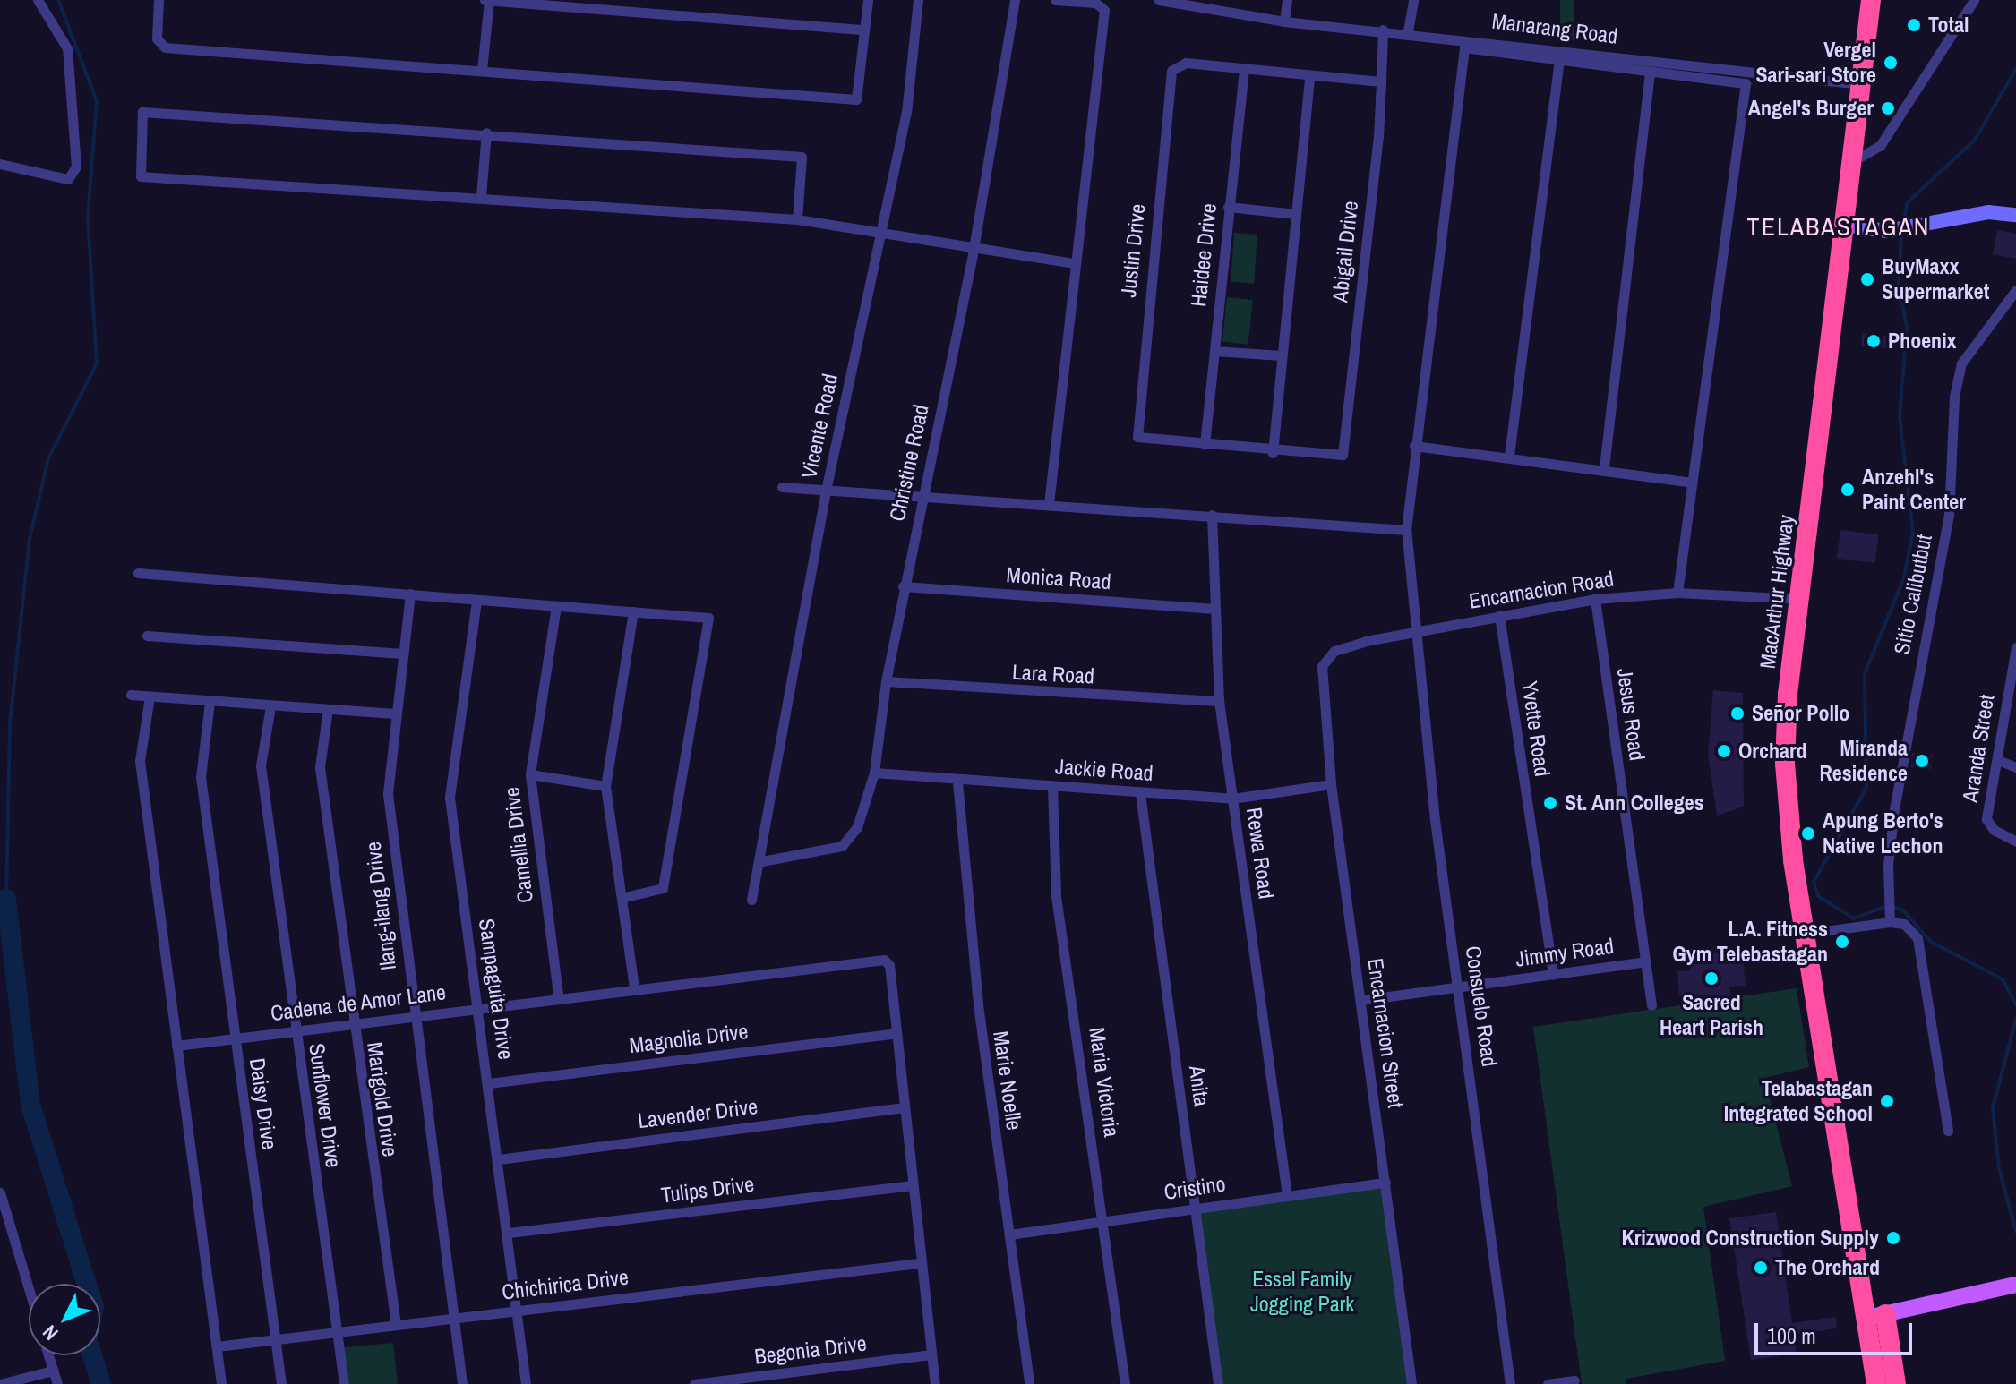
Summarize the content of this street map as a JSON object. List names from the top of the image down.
{
  "streets": {
    "highway": ["MacArthur Highway"],
    "street": [
      "Manarang Road",
      "Justin Drive",
      "Abigail Drive",
      "Haidee Drive",
      "Vicente Road",
      "Christine Road",
      "Monica Road",
      "Encarnacion Road",
      "Sitio Calibutbut",
      "Lara Road",
      "Jesus Road",
      "Yvette Road",
      "Aranda Street",
      "Jackie Road",
      "Camellia Drive",
      "Rewa Road",
      "Ilang-ilang Drive",
      "Jimmy Road",
      "Sampaguita Drive",
      "Cadena de Amor Lane",
      "Consuelo Road",
      "Encarnacion Street",
      "Magnolia Drive",
      "Marie Noelle",
      "Maria Victoria",
      "Anita",
      "Marigold Drive",
      "Daisy Drive",
      "Sunflower Drive",
      "Lavender Drive",
      "Cristino",
      "Tulips Drive",
      "Chichirica Drive",
      "Begonia Drive"
    ]
  },
  "crossings": [
    ["Manarang Road", "Abigail Drive"],
    ["Manarang Road", "MacArthur Highway"],
    ["Justin Drive", "Haidee Drive"],
    ["Vicente Road", "Christine Road"],
    ["Christine Road", "Monica Road"],
    ["Christine Road", "Lara Road"],
    ["Christine Road", "Jackie Road"],
    ["Monica Road", "Rewa Road"],
    ["Encarnacion Road", "MacArthur Highway"],
    ["Encarnacion Road", "Jesus Road"],
    ["Encarnacion Road", "Yvette Road"],
    ["Encarnacion Road", "Consuelo Road"],
    ["Encarnacion Road", "Encarnacion Street"],
    ["Lara Road", "Rewa Road"],
    ["Jesus Road", "Jimmy Road"],
    ["Yvette Road", "Jimmy Road"],
    ["Jackie Road", "Rewa Road"],
    ["Jackie Road", "Encarnacion Street"],
    ["Jackie Road", "Marie Noelle"],
    ["Jackie Road", "Maria Victoria"],
    ["Jackie Road", "Anita"],
    ["Camellia Drive", "Cadena de Amor Lane"],
    ["Rewa Road", "Cristino"],
    ["Ilang-ilang Drive", "Cadena de Amor Lane"],
    ["Ilang-ilang Drive", "Chichirica Drive"],
    ["Jimmy Road", "Consuelo Road"],
    ["Jimmy Road", "Encarnacion Street"],
    ["Sampaguita Drive", "Cadena de Amor Lane"],
    ["Sampaguita Drive", "Magnolia Drive"],
    ["Sampaguita Drive", "Lavender Drive"],
    ["Sampaguita Drive", "Tulips Drive"],
    ["Sampaguita Drive", "Chichirica Drive"],
    ["Cadena de Amor Lane", "Magnolia Drive"],
    ["Cadena de Amor Lane", "Marigold Drive"],
    ["Cadena de Amor Lane", "Daisy Drive"],
    ["Cadena de Amor Lane", "Sunflower Drive"],
    ["Encarnacion Street", "Cristino"],
    ["Marie Noelle", "Cristino"],
    ["Maria Victoria", "Cristino"],
    ["Anita", "Cristino"],
    ["Marigold Drive", "Chichirica Drive"],
    ["Daisy Drive", "Chichirica Drive"],
    ["Sunflower Drive", "Chichirica Drive"]
  ],
  "districts": ["TELABASTAGAN"],
  "parks": ["Essel Family Jogging Park"],
  "places": [
    "Total",
    "Vergel Sari-sari Store",
    "Angel's Burger",
    "BuyMaxx Supermarket",
    "Phoenix",
    "Anzehl's Paint Center",
    "Señor Pollo",
    "Orchard",
    "Miranda Residence",
    "St. Ann Colleges",
    "Apung Berto's Native Lechon",
    "L.A. Fitness Gym Telebastagan",
    "Sacred Heart Parish",
    "Telabastagan Integrated School",
    "Krizwood Construction Supply",
    "The Orchard"
  ],
  "scale_bar": "100 m",
  "north": "bottom left"
}
